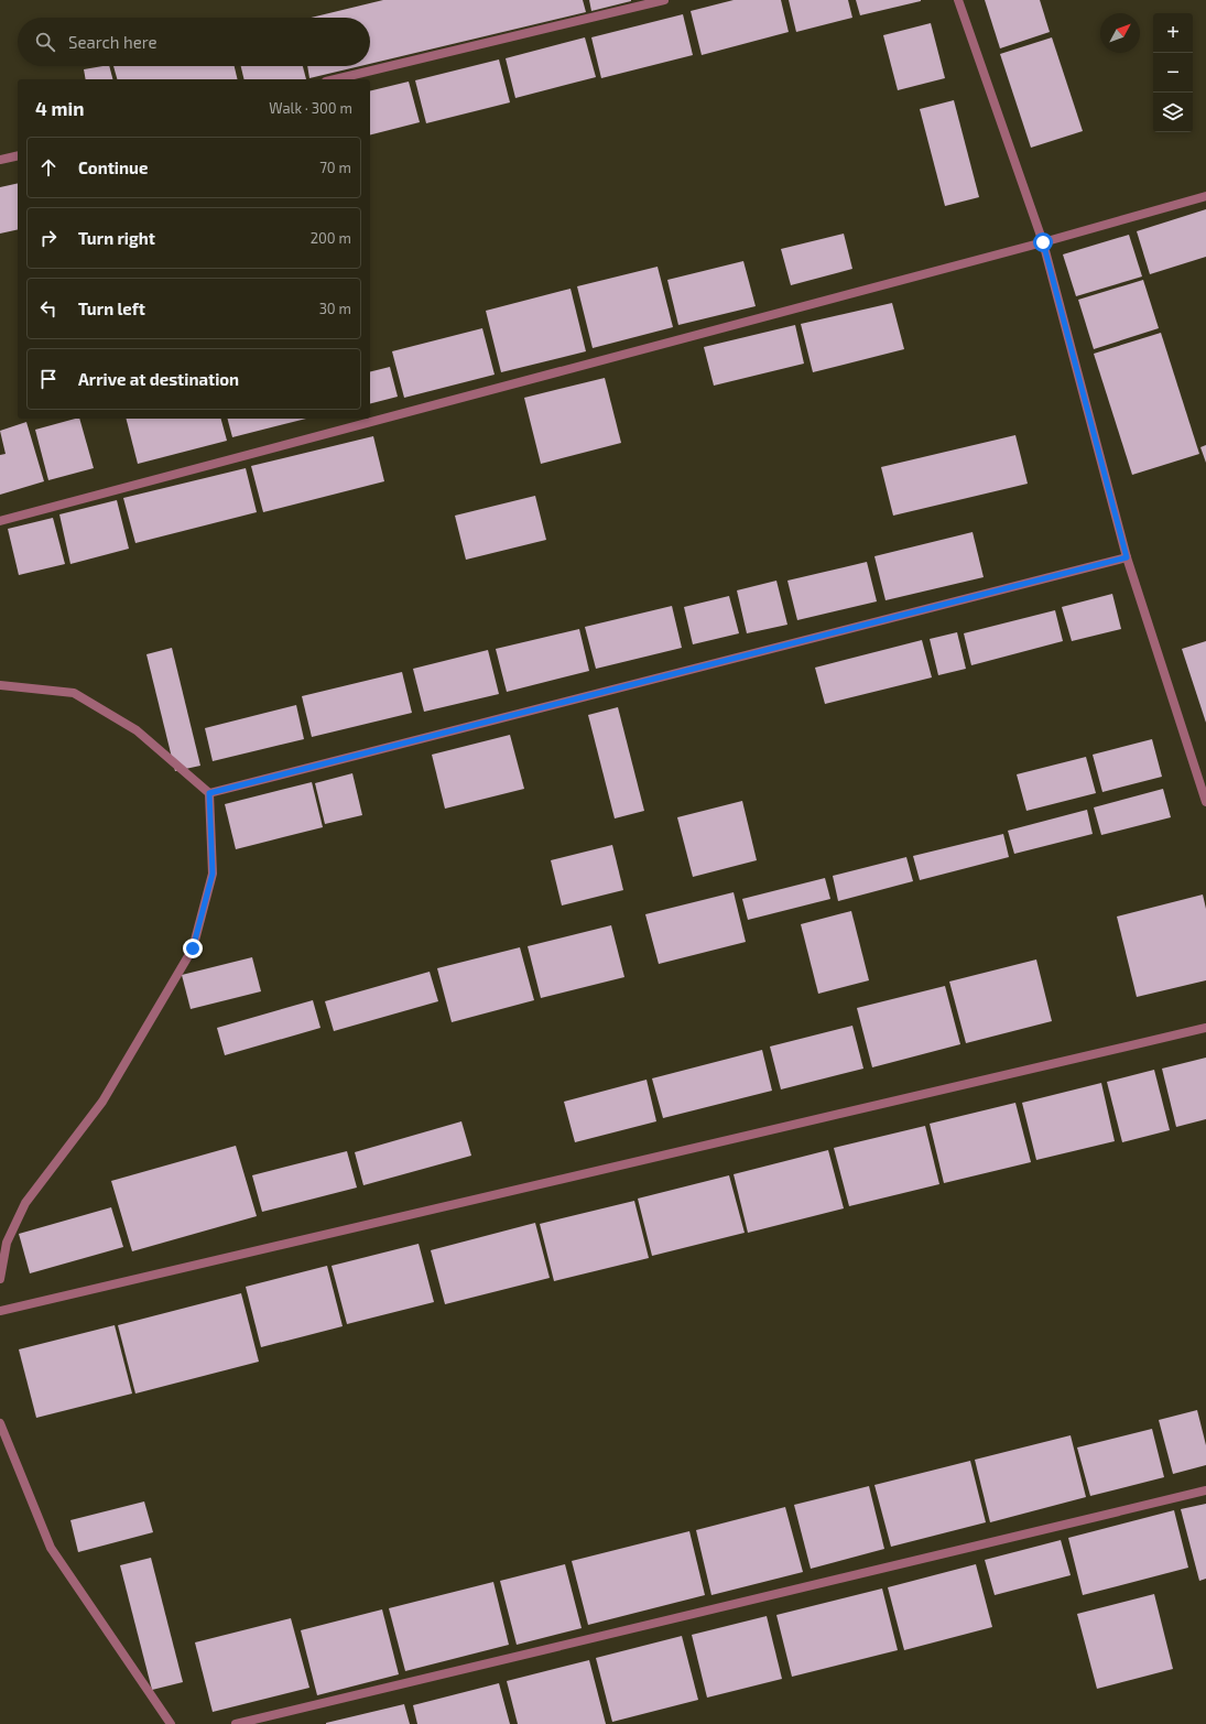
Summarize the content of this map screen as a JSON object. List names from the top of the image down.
{
  "north": "top right",
  "page": {
    "map_buttons": ["+", "−"],
    "search": "Search here",
    "heading": ["4 min", "Walk · 300 m"],
    "list": [
      ["Continue", "70 m"],
      ["Turn right", "200 m"],
      ["Turn left", "30 m"],
      "Arrive at destination"
    ]
  }
}
